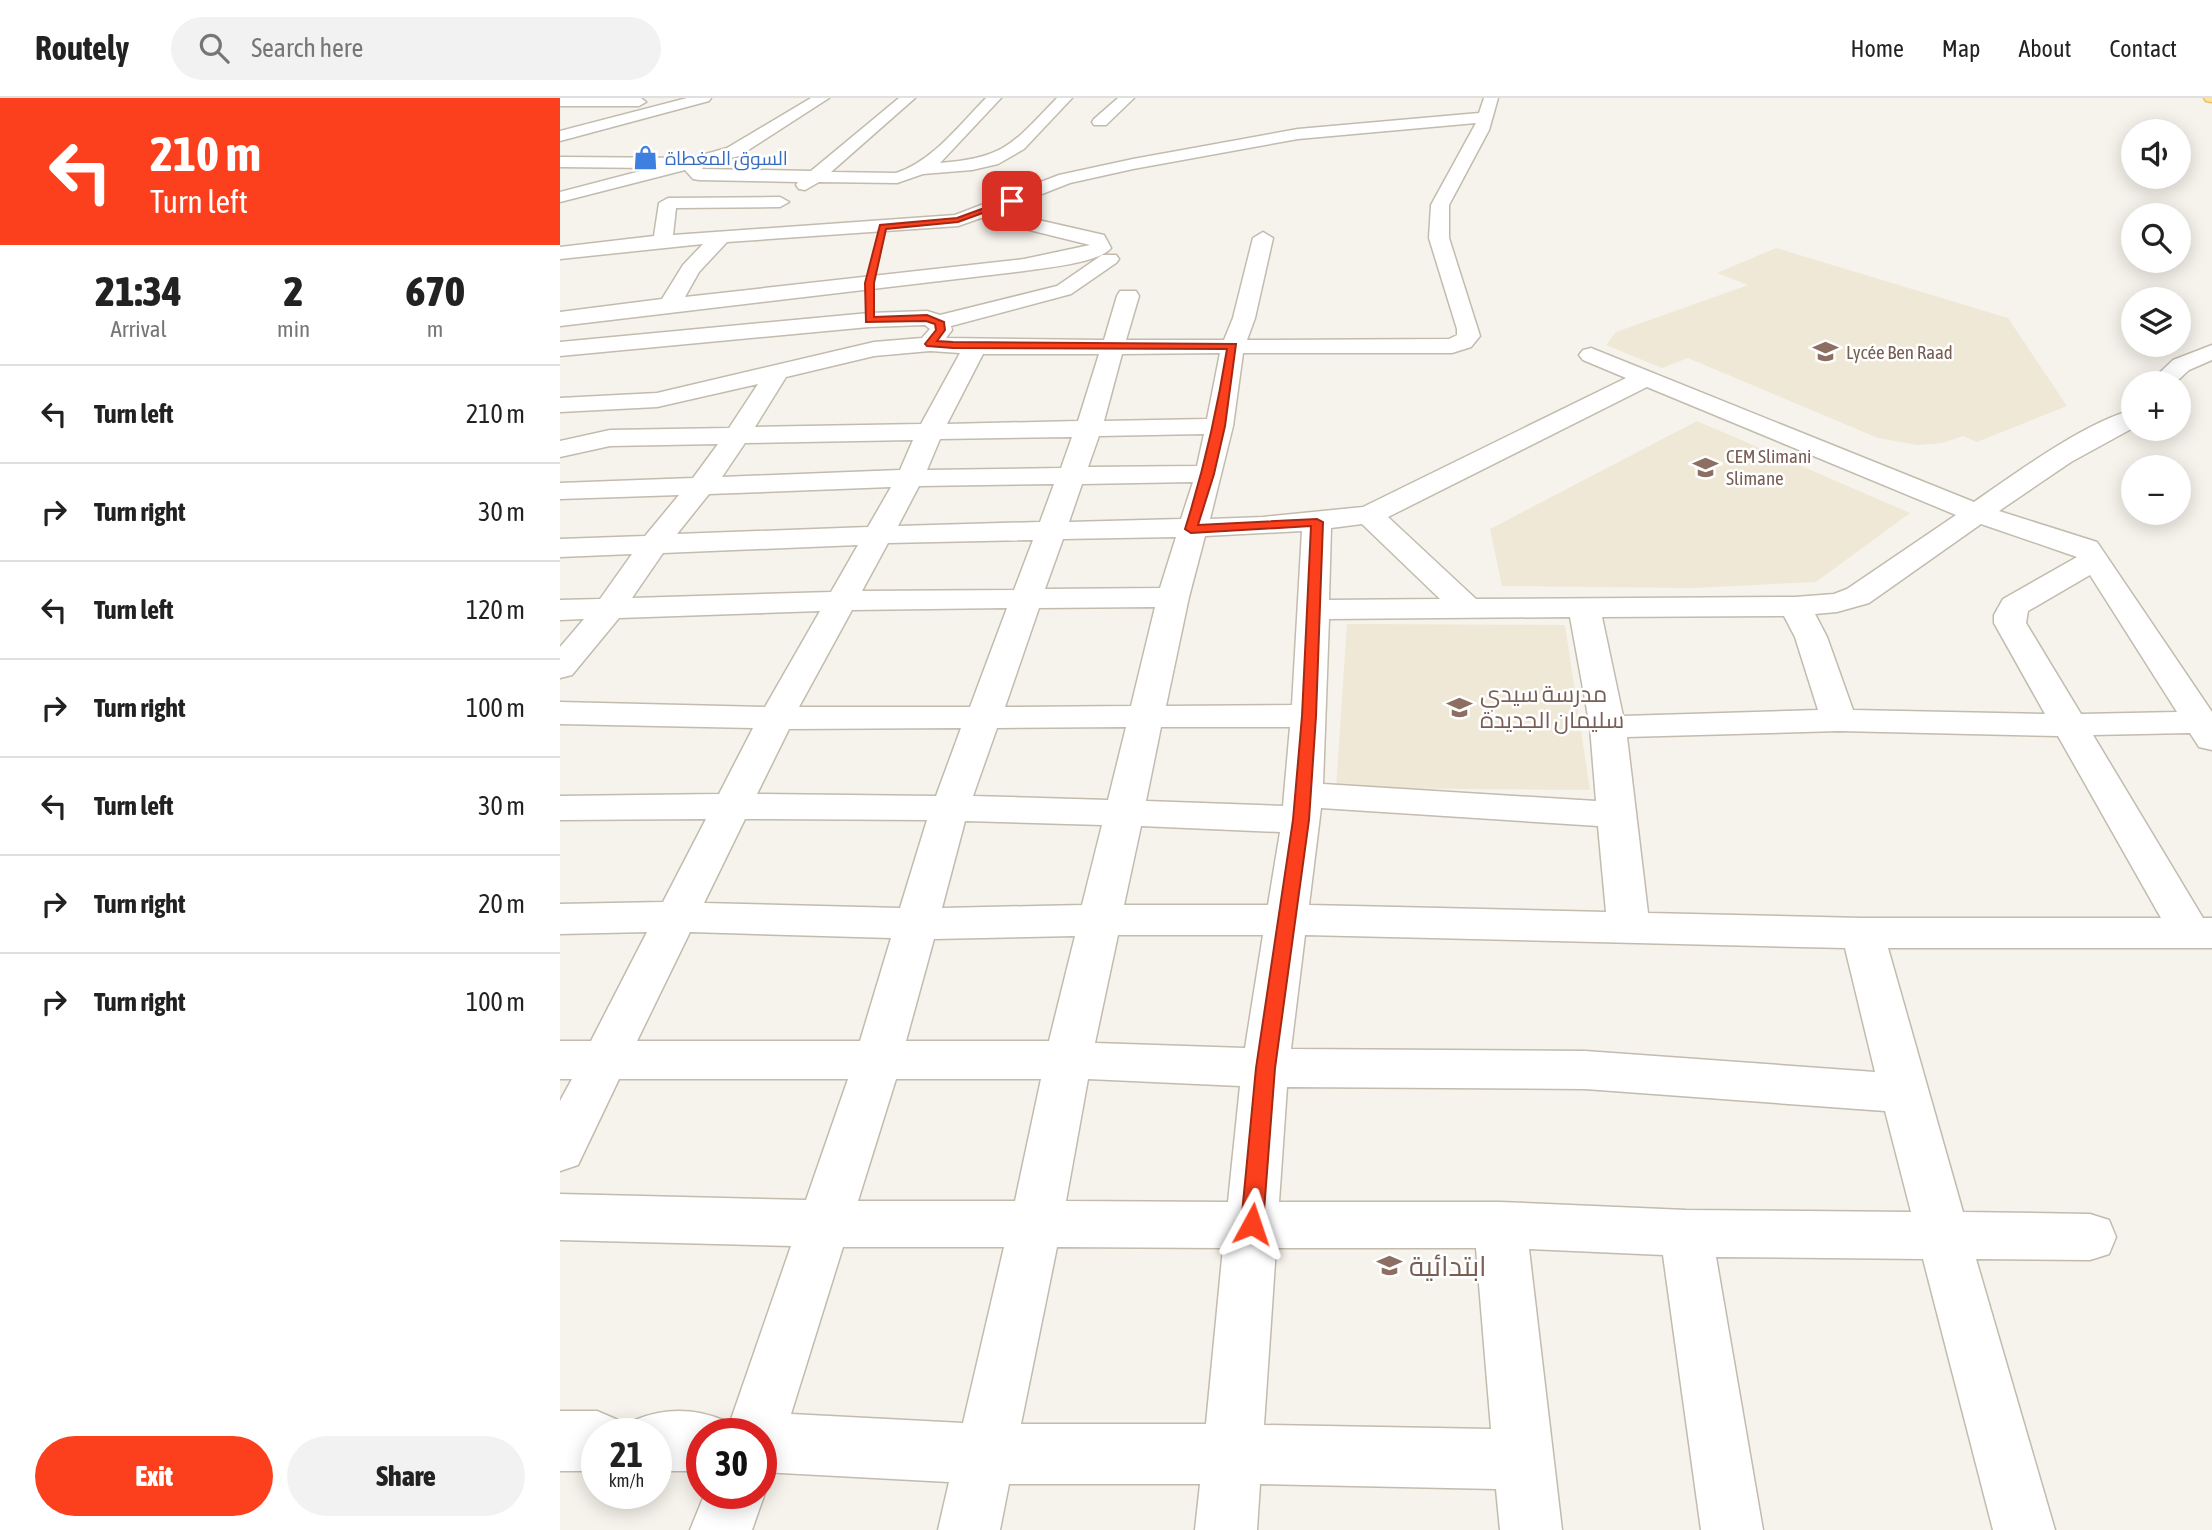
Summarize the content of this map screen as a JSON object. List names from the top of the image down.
{
  "places": {
    "shop": ["السوق المغطاة"],
    "school or university": [
      "Lycée Ben Raad",
      "CEM Slimani Slimane",
      "مدرسة سيدي سليمان الجديدة",
      "ابتدائية"
    ]
  },
  "page": {
    "header": "Routely",
    "search": "Search here",
    "nav": [
      "Home",
      "Map",
      "About",
      "Contact"
    ],
    "turn": ["210 m", "Turn left"],
    "map_buttons": ["+", "−"],
    "eta": [
      "21:34",
      "Arrival",
      "2",
      "min",
      "670",
      "m"
    ],
    "list": [
      {
        "name": "Turn left",
        "value": "210 m"
      },
      {
        "name": "Turn right",
        "value": "30 m"
      },
      {
        "name": "Turn left",
        "value": "120 m"
      },
      {
        "name": "Turn right",
        "value": "100 m"
      },
      {
        "name": "Turn left",
        "value": "30 m"
      },
      {
        "name": "Turn right",
        "value": "20 m"
      },
      {
        "name": "Turn right",
        "value": "100 m"
      }
    ],
    "speed": "21 km/h",
    "limit": "30",
    "buttons": ["Exit", "Share"]
  }
}
